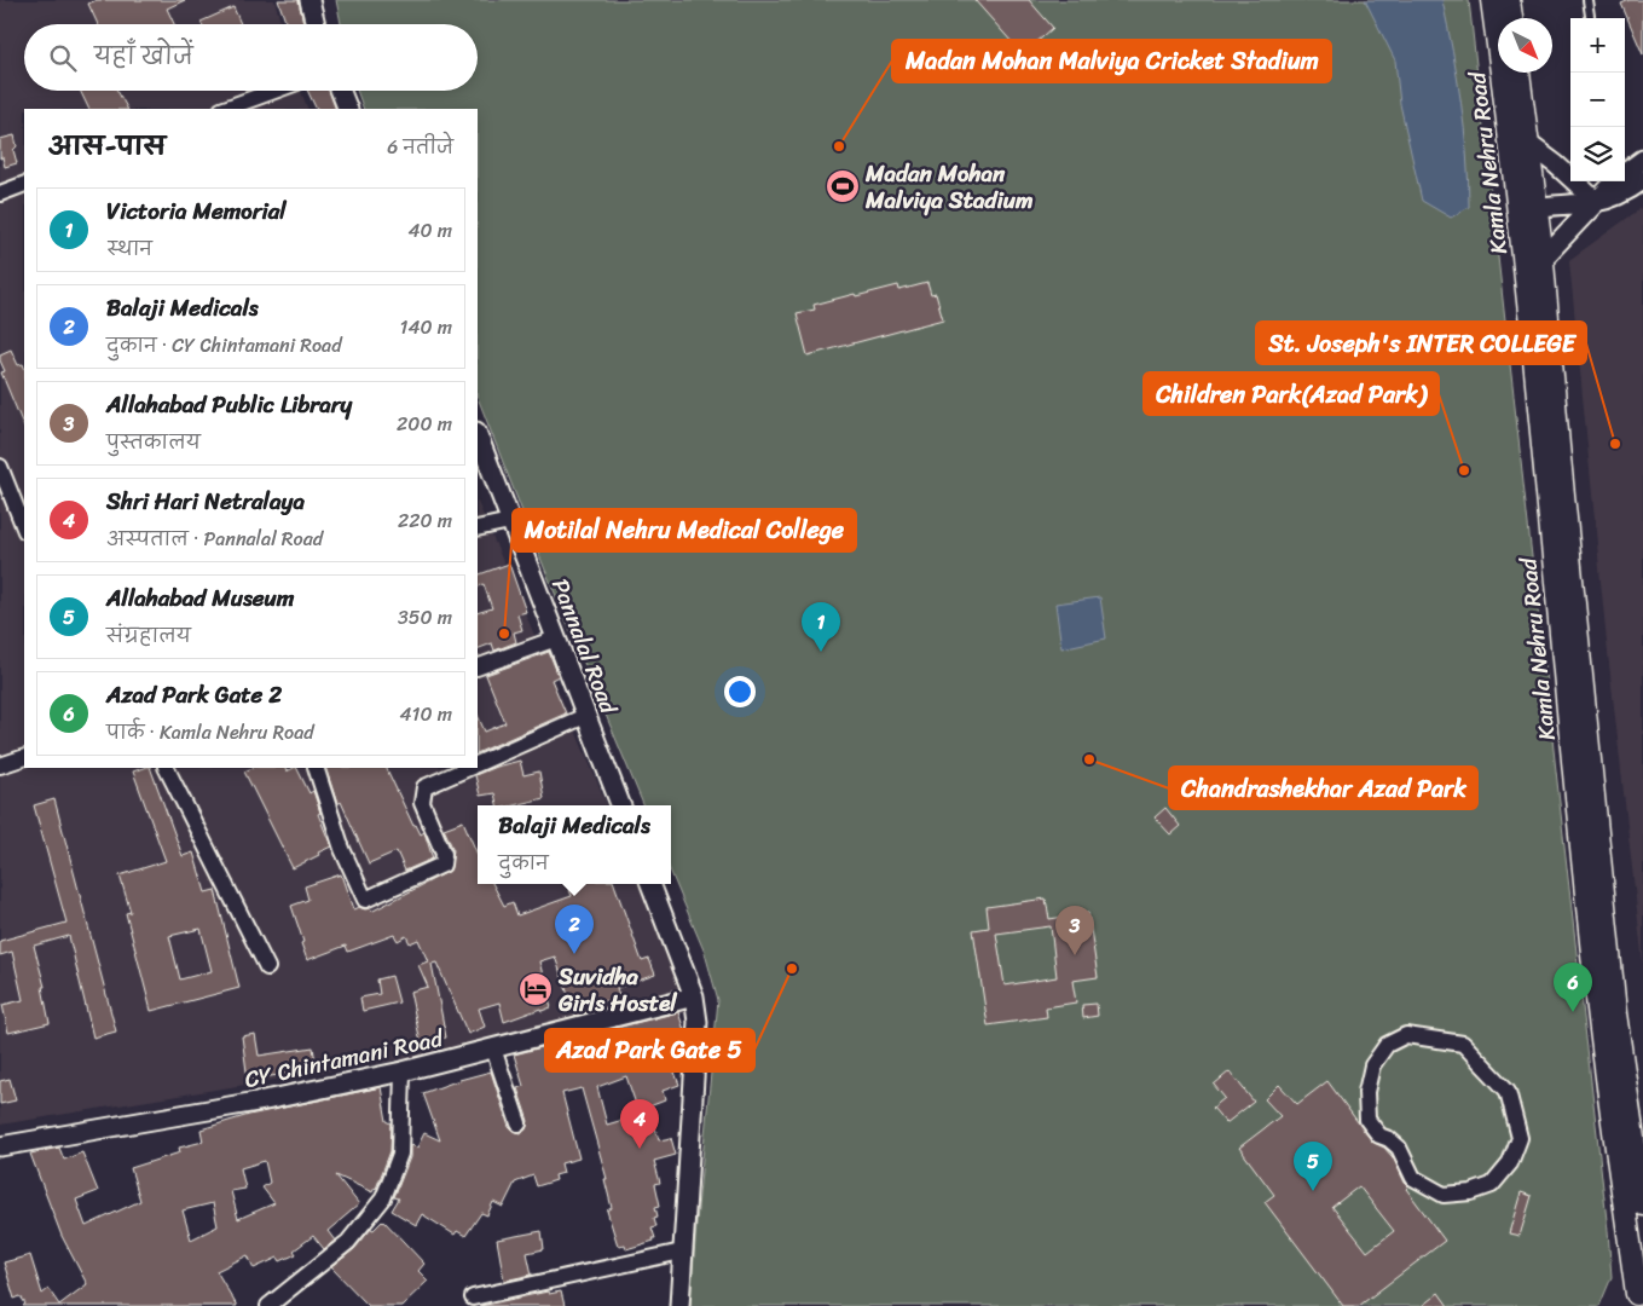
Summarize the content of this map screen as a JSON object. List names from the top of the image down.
{
  "streets": {
    "main road": ["Kamla Nehru Road"],
    "street": ["Pannalal Road", "CY Chintamani Road"]
  },
  "places": {
    "other": [
      "Madan Mohan Malviya Cricket Stadium",
      "St. Joseph's INTER COLLEGE",
      "Children Park(Azad Park)",
      "Motilal Nehru Medical College",
      "Chandrashekhar Azad Park",
      "Azad Park Gate 5"
    ],
    "sports": ["Madan Mohan Malviya Stadium"],
    "hotel": ["Suvidha Girls Hostel"]
  },
  "north": "bottom right",
  "page": {
    "map_buttons": ["+", "−"],
    "search": "यहाँ खोजें",
    "heading": ["आस-पास", "6 नतीजे"],
    "list": [
      {
        "mark": "1",
        "name": "Victoria Memorial",
        "note": "स्थान",
        "value": "40 m"
      },
      {
        "mark": "2",
        "name": "Balaji Medicals",
        "note": "दुकान · CY Chintamani Road",
        "value": "140 m"
      },
      {
        "mark": "3",
        "name": "Allahabad Public Library",
        "note": "पुस्तकालय",
        "value": "200 m"
      },
      {
        "mark": "4",
        "name": "Shri Hari Netralaya",
        "note": "अस्पताल · Pannalal Road",
        "value": "220 m"
      },
      {
        "mark": "5",
        "name": "Allahabad Museum",
        "note": "संग्रहालय",
        "value": "350 m"
      },
      {
        "mark": "6",
        "name": "Azad Park Gate 2",
        "note": "पार्क · Kamla Nehru Road",
        "value": "410 m"
      }
    ],
    "pins": [
      "1",
      "2",
      "3",
      "6",
      "4",
      "5"
    ],
    "popup": ["Balaji Medicals", "दुकान"]
  }
}
